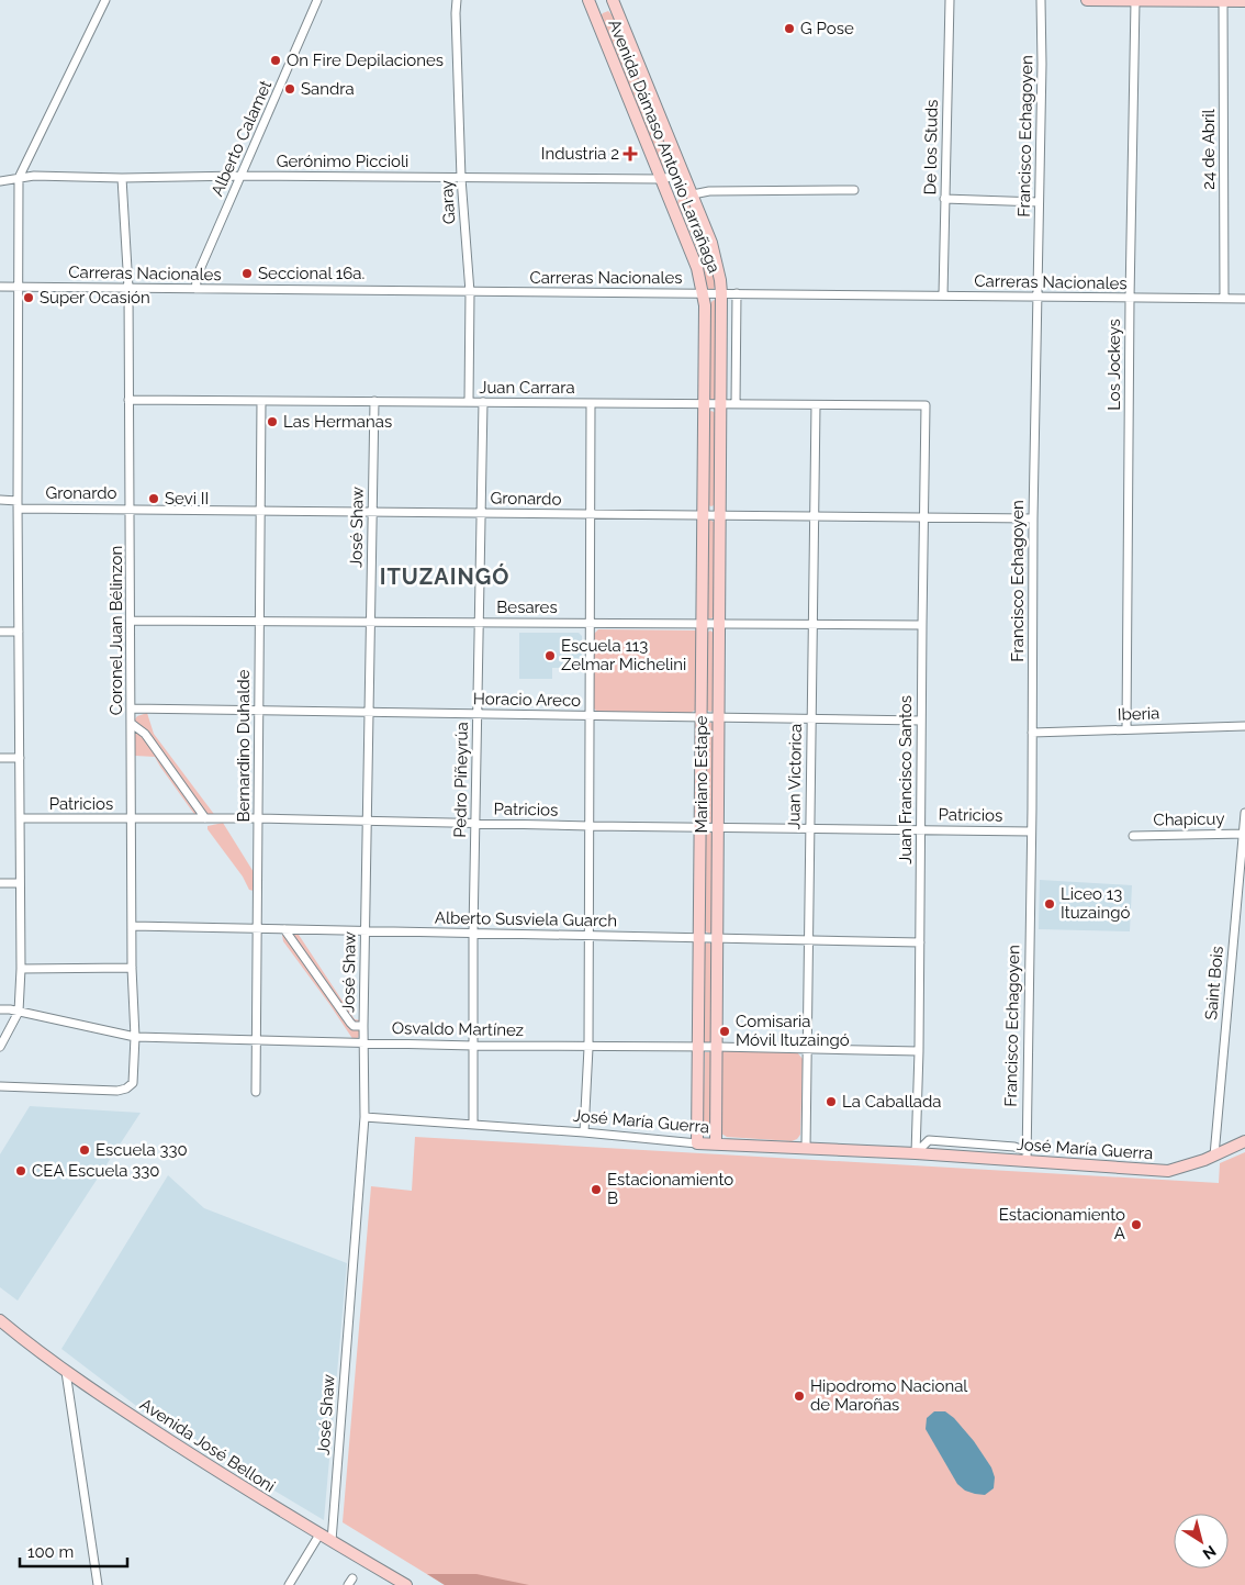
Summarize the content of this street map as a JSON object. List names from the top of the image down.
{
  "streets": {
    "street": [
      "Francisco Echagoyen",
      "Alberto Calamet",
      "Avenida Dámaso Antonio Larrañaga",
      "De los Studs",
      "24 de Abril",
      "Gerónimo Piccioli",
      "Garay",
      "Carreras Nacionales",
      "Los Jockeys",
      "Juan Carrara",
      "Gronardo",
      "José Shaw",
      "Besares",
      "Coronel Juan Bélinzon",
      "Horacio Areco",
      "Iberia",
      "Bernardino Duhalde",
      "Mariano Estape",
      "Juan Victorica",
      "Pedro Piñeyrúa",
      "Juan Francisco Santos",
      "Patricios",
      "Chapicuy",
      "Alberto Susviela Guarch",
      "Saint Bois",
      "Osvaldo Martínez",
      "José María Guerra",
      "Avenida José Belloni"
    ]
  },
  "crossings": [
    ["Francisco Echagoyen", "Carreras Nacionales"],
    ["Francisco Echagoyen", "Gronardo"],
    ["Francisco Echagoyen", "Iberia"],
    ["Francisco Echagoyen", "Patricios"],
    ["Francisco Echagoyen", "José María Guerra"],
    ["Alberto Calamet", "Gerónimo Piccioli"],
    ["Alberto Calamet", "Carreras Nacionales"],
    ["Avenida Dámaso Antonio Larrañaga", "Gerónimo Piccioli"],
    ["Avenida Dámaso Antonio Larrañaga", "Carreras Nacionales"],
    ["Avenida Dámaso Antonio Larrañaga", "Juan Carrara"],
    ["Avenida Dámaso Antonio Larrañaga", "Mariano Estape"],
    ["De los Studs", "Carreras Nacionales"],
    ["24 de Abril", "Carreras Nacionales"],
    ["Gerónimo Piccioli", "Garay"],
    ["Gerónimo Piccioli", "Coronel Juan Bélinzon"],
    ["Garay", "Carreras Nacionales"],
    ["Garay", "Juan Carrara"],
    ["Carreras Nacionales", "Los Jockeys"],
    ["Carreras Nacionales", "Coronel Juan Bélinzon"],
    ["Los Jockeys", "Iberia"],
    ["Juan Carrara", "José Shaw"],
    ["Juan Carrara", "Coronel Juan Bélinzon"],
    ["Juan Carrara", "Bernardino Duhalde"],
    ["Juan Carrara", "Mariano Estape"],
    ["Juan Carrara", "Juan Victorica"],
    ["Juan Carrara", "Pedro Piñeyrúa"],
    ["Juan Carrara", "Juan Francisco Santos"],
    ["Gronardo", "José Shaw"],
    ["Gronardo", "Coronel Juan Bélinzon"],
    ["Gronardo", "Bernardino Duhalde"],
    ["Gronardo", "Mariano Estape"],
    ["Gronardo", "Juan Victorica"],
    ["Gronardo", "Pedro Piñeyrúa"],
    ["Gronardo", "Juan Francisco Santos"],
    ["José Shaw", "Besares"],
    ["José Shaw", "Horacio Areco"],
    ["José Shaw", "Patricios"],
    ["José Shaw", "Alberto Susviela Guarch"],
    ["José Shaw", "Osvaldo Martínez"],
    ["José Shaw", "José María Guerra"],
    ["José Shaw", "Avenida José Belloni"],
    ["Besares", "Coronel Juan Bélinzon"],
    ["Besares", "Bernardino Duhalde"],
    ["Besares", "Mariano Estape"],
    ["Besares", "Juan Victorica"],
    ["Besares", "Pedro Piñeyrúa"],
    ["Besares", "Juan Francisco Santos"],
    ["Coronel Juan Bélinzon", "Horacio Areco"],
    ["Coronel Juan Bélinzon", "Patricios"],
    ["Coronel Juan Bélinzon", "Alberto Susviela Guarch"],
    ["Coronel Juan Bélinzon", "Osvaldo Martínez"],
    ["Horacio Areco", "Bernardino Duhalde"],
    ["Horacio Areco", "Mariano Estape"],
    ["Horacio Areco", "Juan Victorica"],
    ["Horacio Areco", "Pedro Piñeyrúa"],
    ["Horacio Areco", "Juan Francisco Santos"],
    ["Bernardino Duhalde", "Patricios"],
    ["Bernardino Duhalde", "Alberto Susviela Guarch"],
    ["Bernardino Duhalde", "Osvaldo Martínez"],
    ["Mariano Estape", "Patricios"],
    ["Mariano Estape", "Alberto Susviela Guarch"],
    ["Mariano Estape", "Osvaldo Martínez"],
    ["Mariano Estape", "José María Guerra"],
    ["Juan Victorica", "Patricios"],
    ["Juan Victorica", "Alberto Susviela Guarch"],
    ["Juan Victorica", "Osvaldo Martínez"],
    ["Juan Victorica", "José María Guerra"],
    ["Pedro Piñeyrúa", "Patricios"],
    ["Pedro Piñeyrúa", "Alberto Susviela Guarch"],
    ["Pedro Piñeyrúa", "Osvaldo Martínez"],
    ["Pedro Piñeyrúa", "José María Guerra"],
    ["Juan Francisco Santos", "Patricios"],
    ["Juan Francisco Santos", "Alberto Susviela Guarch"],
    ["Juan Francisco Santos", "Osvaldo Martínez"],
    ["Juan Francisco Santos", "José María Guerra"],
    ["Chapicuy", "Saint Bois"],
    ["Saint Bois", "José María Guerra"]
  ],
  "districts": ["ITUZAINGÓ"],
  "places": {
    "other": [
      "G Pose",
      "On Fire Depilaciones",
      "Sandra",
      "Seccional 16a.",
      "Super Ocasión",
      "Las Hermanas",
      "Sevi II",
      "Escuela 113 Zelmar Michelini",
      "Liceo 13 Ituzaingó",
      "Comisaria Móvil Ituzaingó",
      "La Caballada",
      "Escuela 330",
      "CEA Escuela 330",
      "Estacionamiento B",
      "Estacionamiento A",
      "Hipodromo Nacional de Maroñas"
    ],
    "health": ["Industria 2"]
  },
  "scale_bar": "100 m",
  "north": "bottom right"
}
